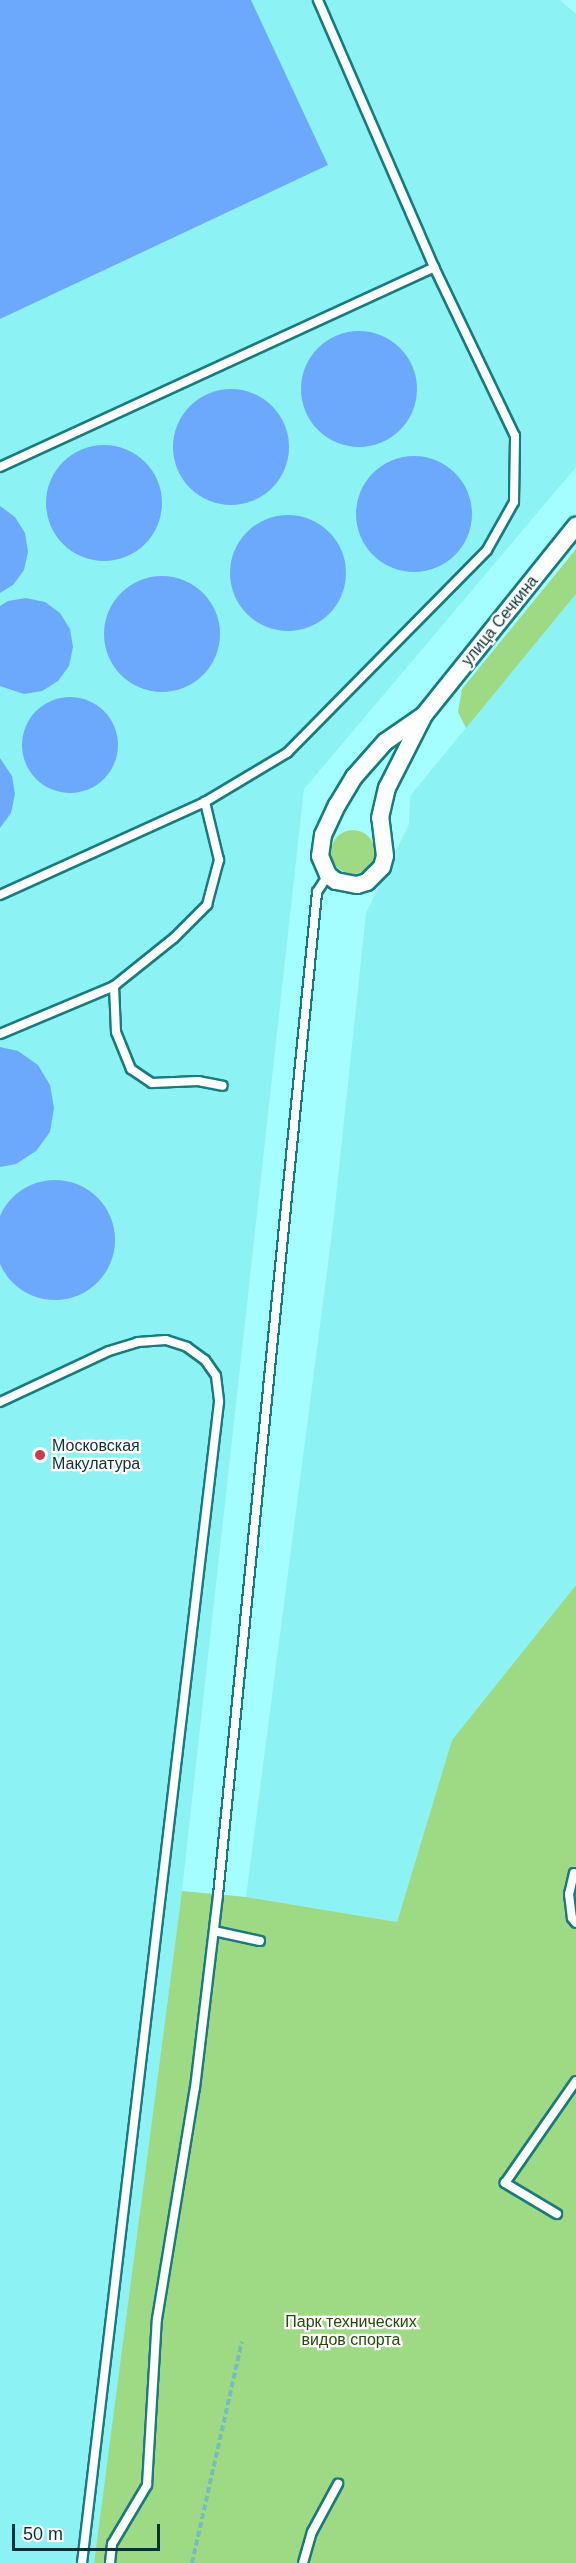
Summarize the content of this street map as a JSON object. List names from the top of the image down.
{
  "streets": {
    "street": ["улица Сечкина"]
  },
  "parks": ["Парк технических видов спорта"],
  "places": ["Московская Макулатура"],
  "scale_bar": "50 m"
}
